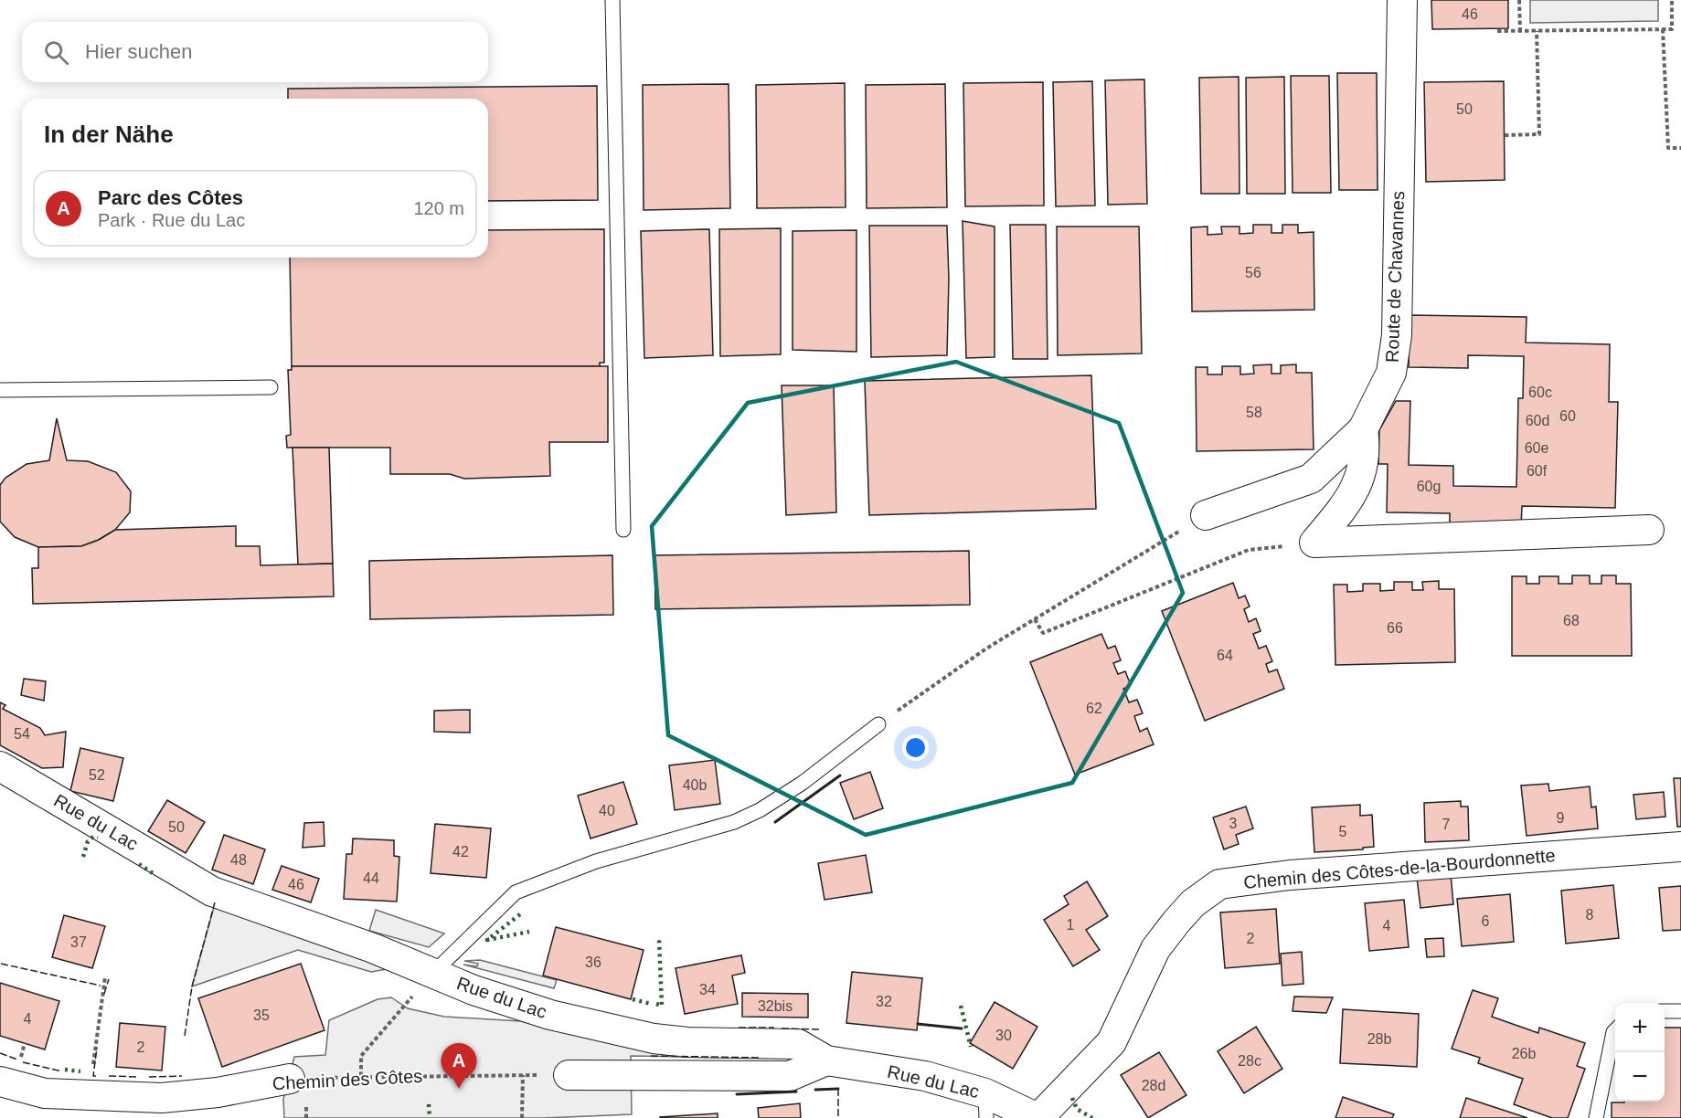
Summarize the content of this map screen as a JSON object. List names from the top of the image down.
{
  "streets": {
    "street": [
      "Route de Chavannes",
      "Rue du Lac",
      "Chemin des Côtes-de-la-Bourdonnette",
      "Chemin des Côtes"
    ]
  },
  "crossings": [
    ["Rue du Lac", "Chemin des Côtes-de-la-Bourdonnette"]
  ],
  "house_numbers": [
    "46",
    "50",
    "56",
    "60c",
    "58",
    "60",
    "60d",
    "60e",
    "60f",
    "60g",
    "68",
    "66",
    "64",
    "62",
    "54",
    "52",
    "40b",
    "40",
    "9",
    "3",
    "7",
    "50",
    "5",
    "42",
    "48",
    "44",
    "46",
    "8",
    "6",
    "1",
    "4",
    "2",
    "37",
    "36",
    "34",
    "32",
    "32bis",
    "35",
    "4",
    "30",
    "28b",
    "2",
    "26b",
    "28c",
    "28d"
  ],
  "page": {
    "search": "Hier suchen",
    "heading": "In der Nähe",
    "list": [
      {
        "mark": "A",
        "name": "Parc des Côtes",
        "note": "Park · Rue du Lac",
        "value": "120 m"
      }
    ],
    "map_buttons": ["+", "−"],
    "pins": "A"
  }
}
